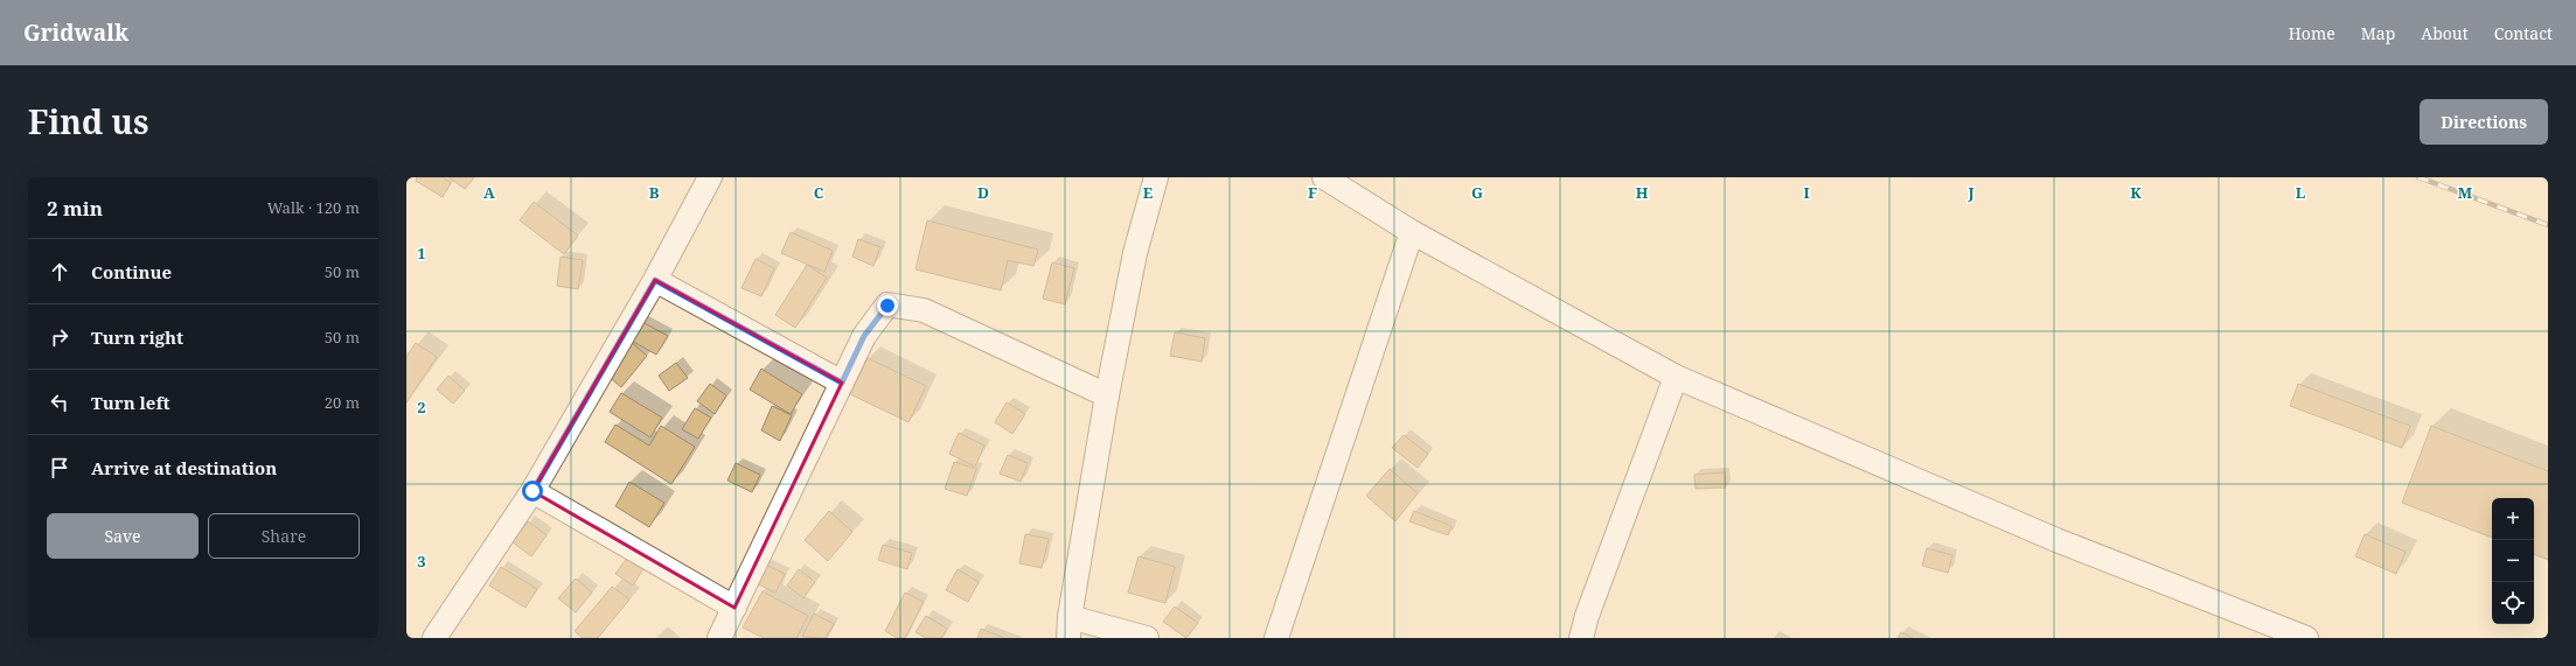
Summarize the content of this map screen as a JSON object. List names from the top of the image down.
{
  "page": {
    "header": "Gridwalk",
    "nav": [
      "Home",
      "Map",
      "About",
      "Contact"
    ],
    "title": "Find us",
    "buttons": [
      "Directions",
      ["Save", "Share"]
    ],
    "heading": ["2 min", "Walk · 120 m"],
    "list": [
      ["Continue", "50 m"],
      ["Turn right", "50 m"],
      ["Turn left", "20 m"],
      "Arrive at destination"
    ],
    "map_buttons": ["+", "−"]
  },
  "grid": {
    "columns": [
      "A",
      "B",
      "C",
      "D",
      "E",
      "F",
      "G",
      "H",
      "I",
      "J",
      "K",
      "L",
      "M"
    ],
    "rows": ["1", "2", "3"]
  }
}
